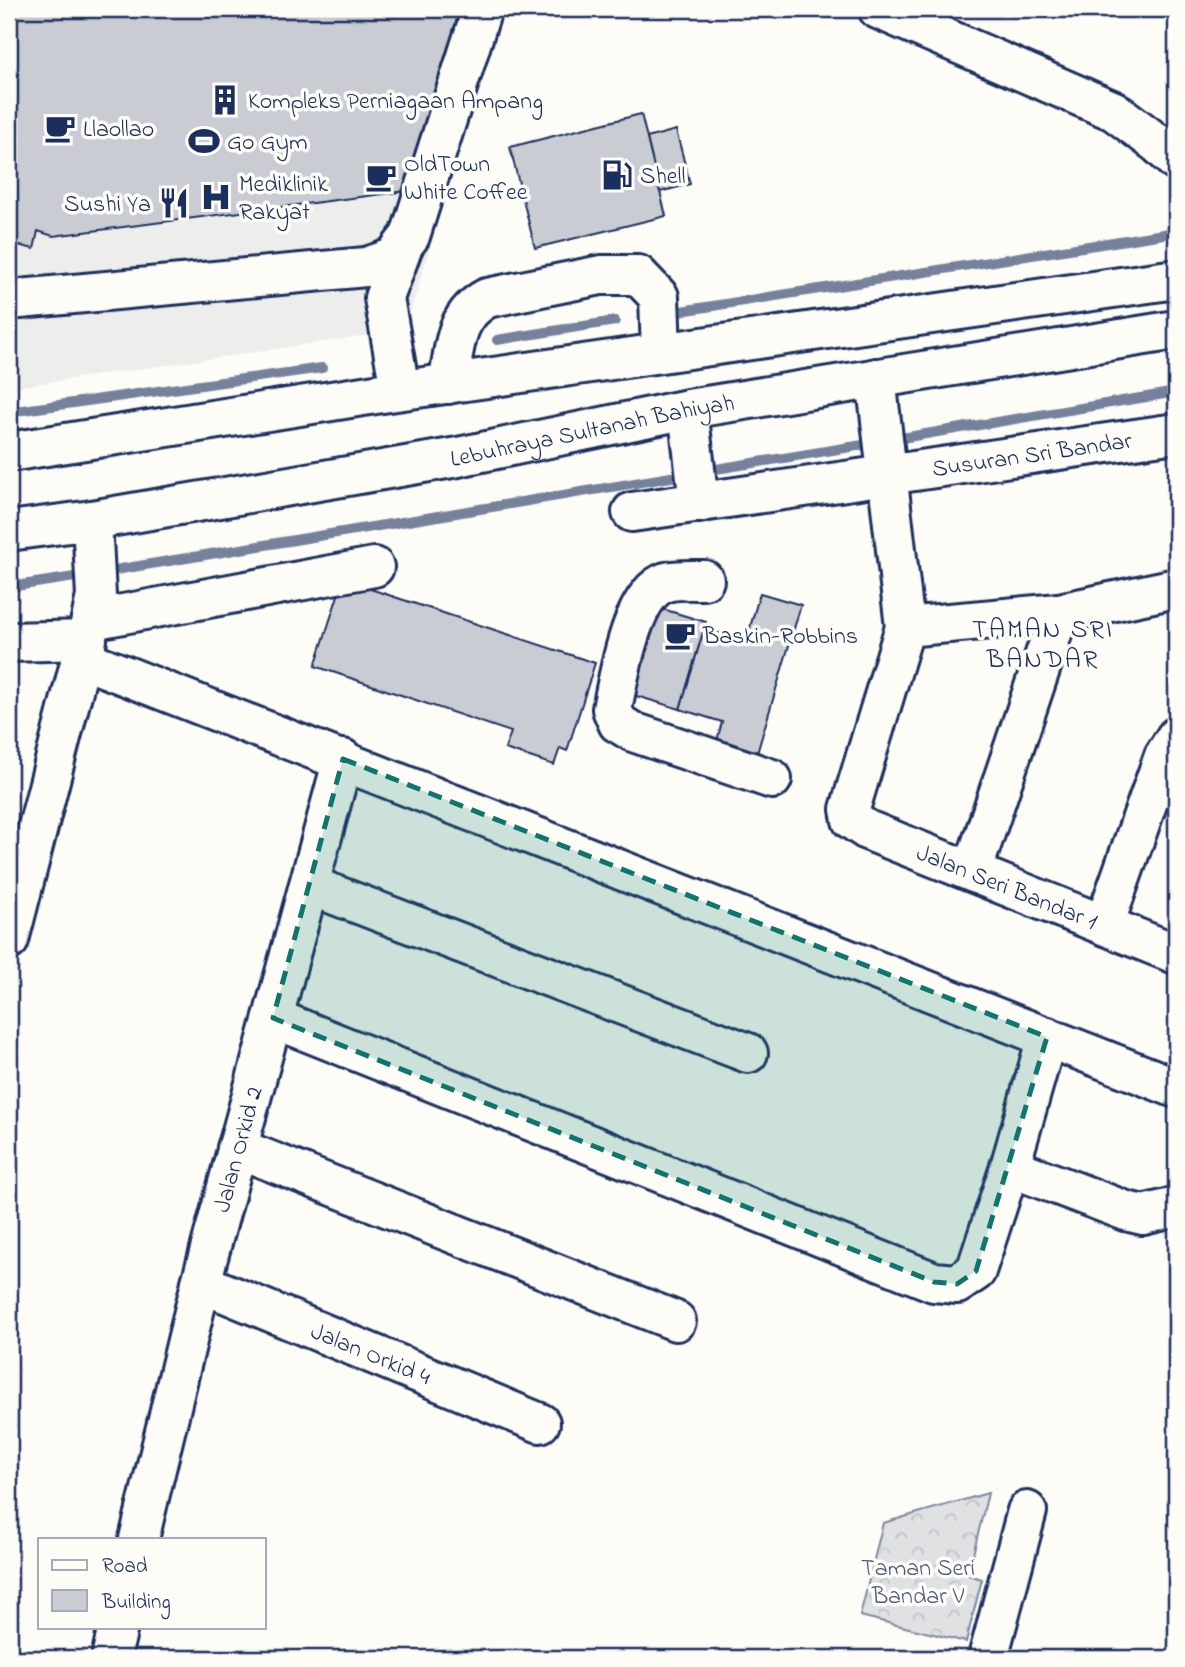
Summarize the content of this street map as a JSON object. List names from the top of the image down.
{
  "streets": {
    "street": [
      "Lebuhraya Sultanah Bahiyah",
      "Susuran Sri Bandar",
      "Jalan Seri Bandar 1",
      "Jalan Orkid 2",
      "Jalan Orkid 4"
    ]
  },
  "crossings": [
    ["Jalan Orkid 2", "Jalan Orkid 4"]
  ],
  "districts": ["TAMAN SRI BANDAR"],
  "parks": ["Taman Seri Bandar V"],
  "places": {
    "building": ["Kompleks Perniagaan Ampang"],
    "cafe": ["Llaollao", "OldTown White Coffee", "Baskin-Robbins"],
    "sports": ["Go Gym"],
    "fuel station": ["Shell"],
    "hospital": ["Mediklinik Rakyat"],
    "restaurant": ["Sushi Ya"]
  },
  "legend": ["Road", "Building"]
}
